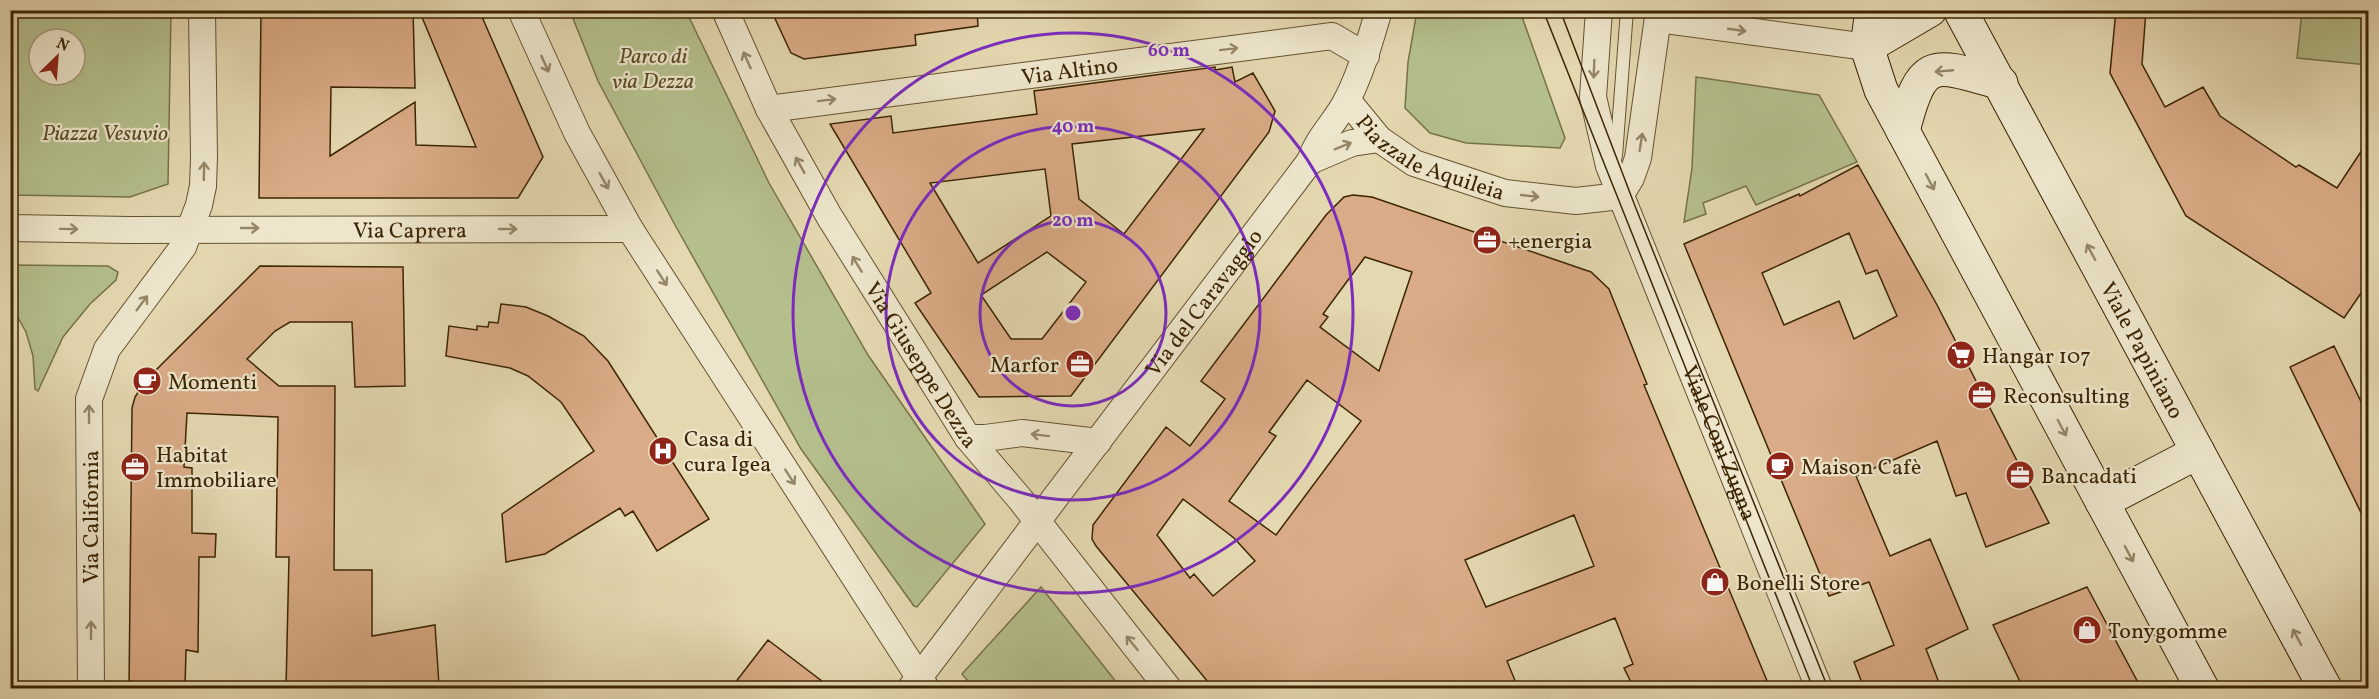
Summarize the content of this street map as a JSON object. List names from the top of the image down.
{
  "streets": {
    "main road": ["Viale Papiniano"],
    "street": [
      "Via Altino",
      "Piazzale Aquileia",
      "Via Caprera",
      "Via del Caravaggio",
      "Via Giuseppe Dezza",
      "Viale Coni Zugna",
      "Via California"
    ]
  },
  "crossings": [
    ["Via Altino", "Piazzale Aquileia"],
    ["Via Altino", "Via Giuseppe Dezza"],
    ["Piazzale Aquileia", "Via del Caravaggio"],
    ["Piazzale Aquileia", "Viale Coni Zugna"],
    ["Via Caprera", "Via California"],
    ["Via del Caravaggio", "Via Giuseppe Dezza"]
  ],
  "one_way": [
    "Via Altino",
    "Piazzale Aquileia",
    "Via Caprera",
    "Via California"
  ],
  "parks": ["Parco di via Dezza", "Piazza Vesuvio"],
  "places": {
    "office": [
      "+energia",
      "Marfor",
      "Reconsulting",
      "Habitat Immobiliare",
      "Bancadati"
    ],
    "supermarket": ["Hangar 107"],
    "cafe": ["Momenti", "Maison Cafè"],
    "hospital": ["Casa di cura Igea"],
    "shop": ["Bonelli Store", "Tonygomme"]
  },
  "north": "top right",
  "rings": ["60 m", "40 m", "20 m"]
}
